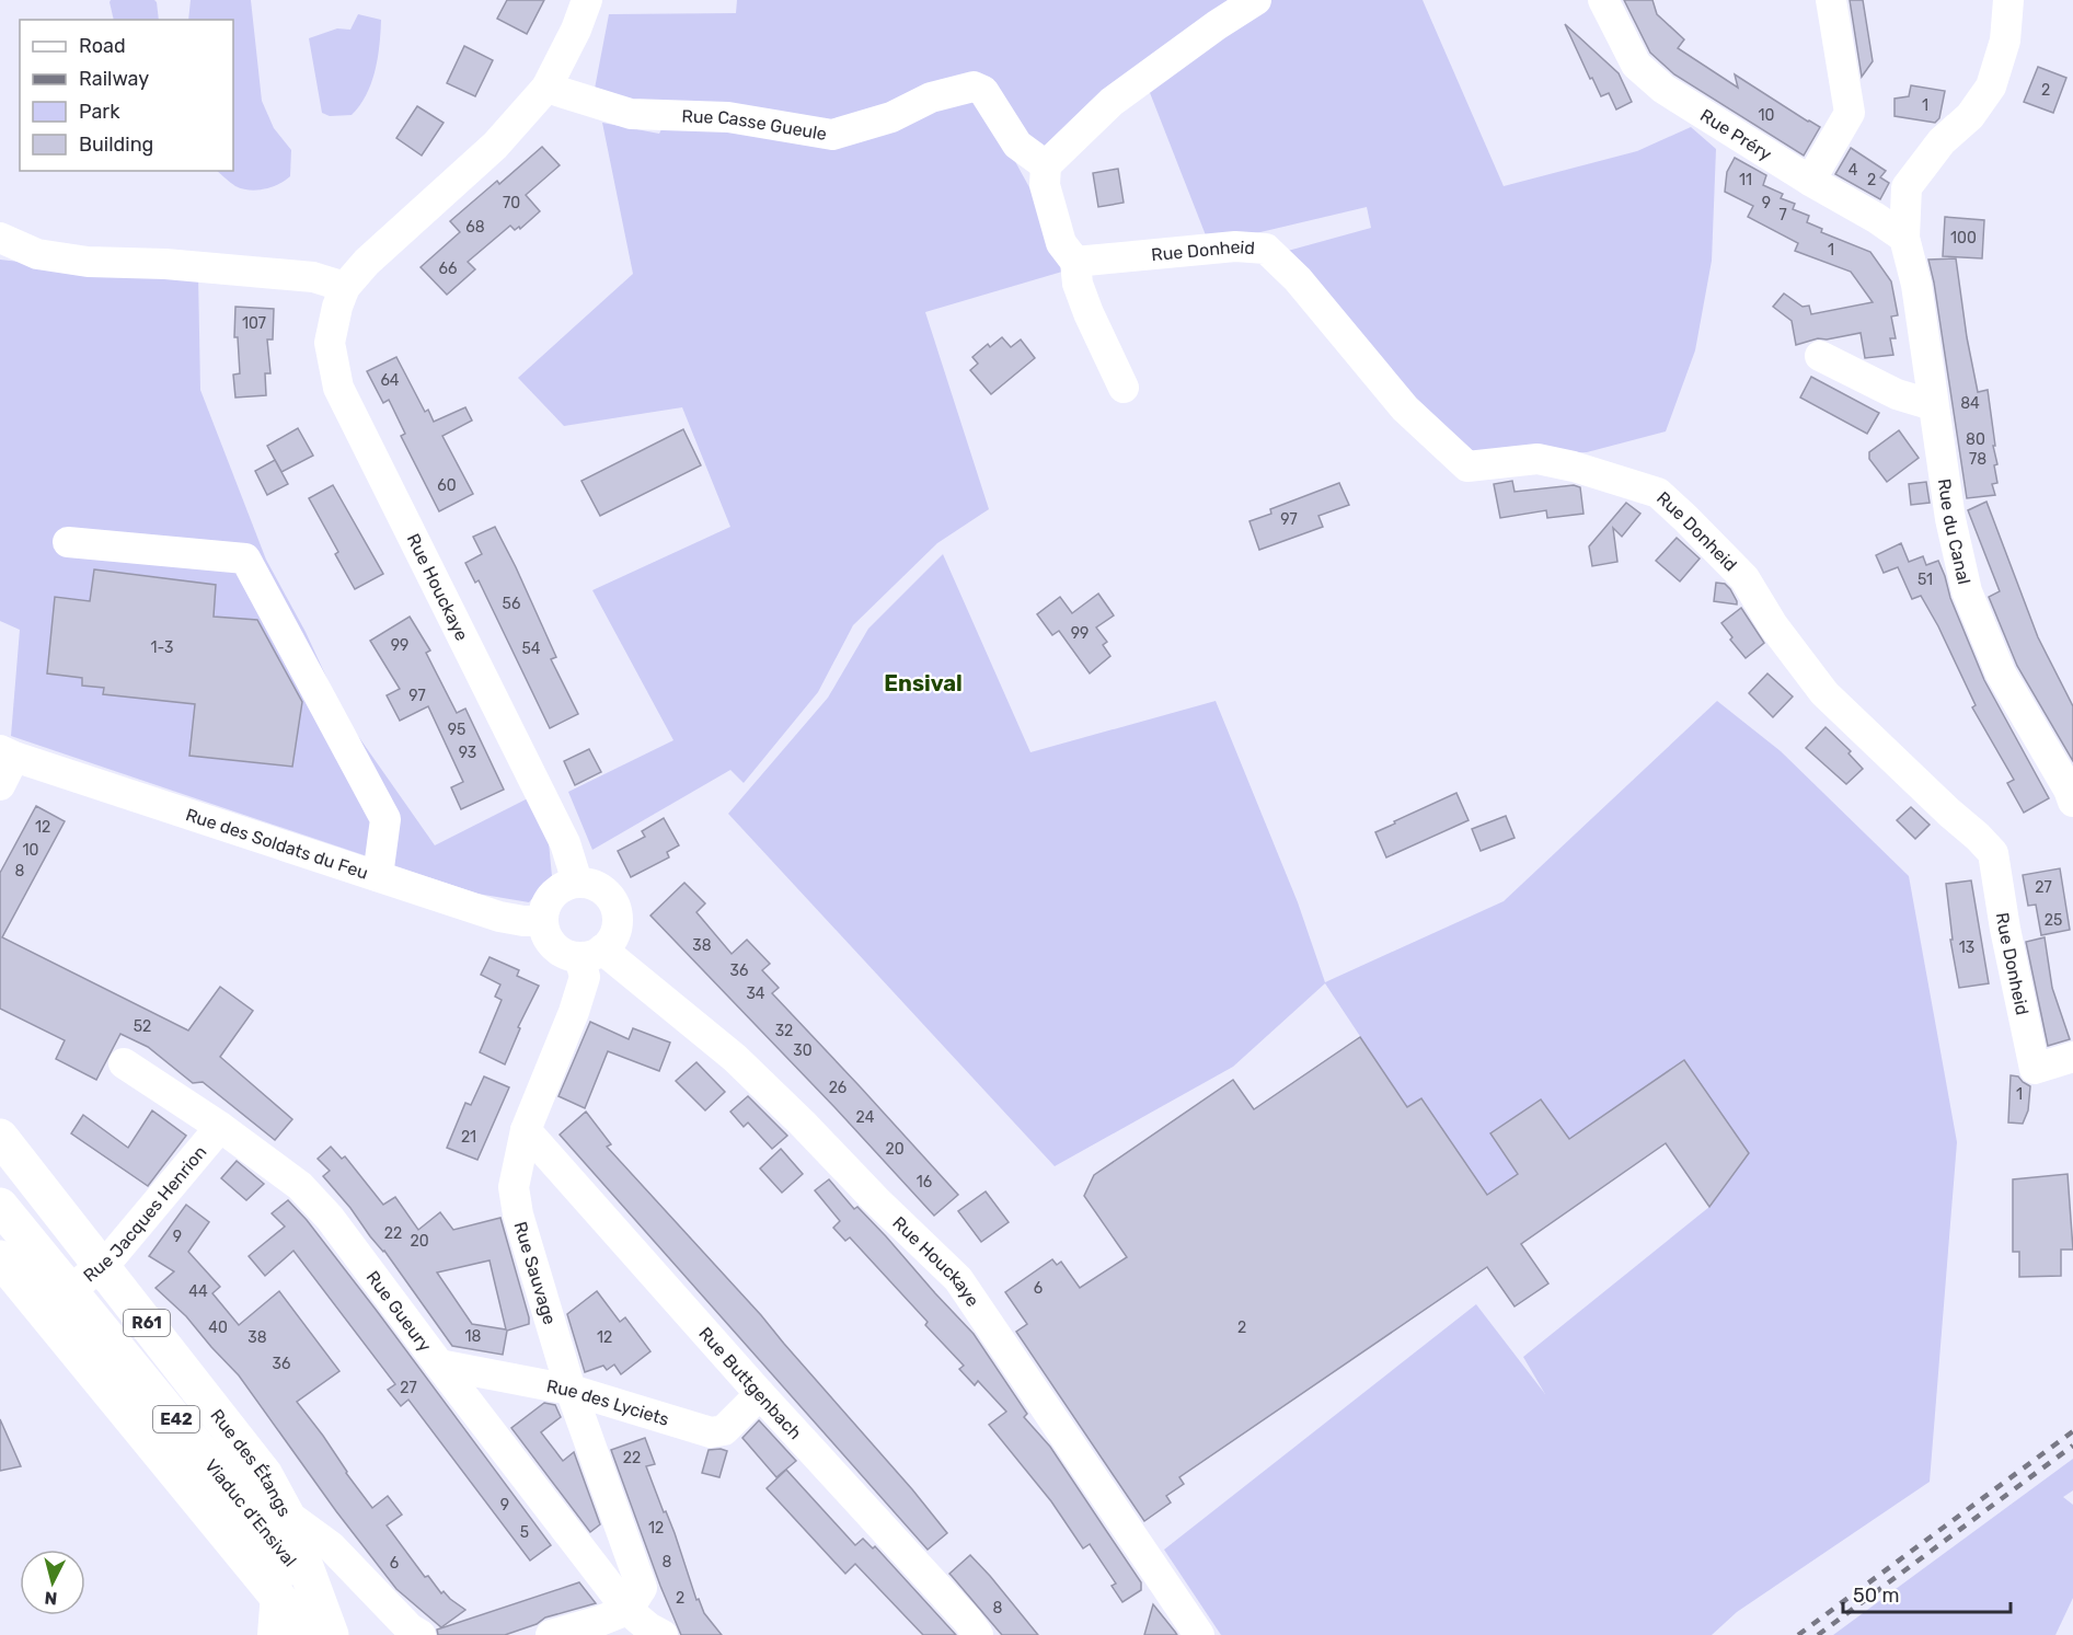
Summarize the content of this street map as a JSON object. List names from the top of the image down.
{
  "streets": {
    "highway": [
      "R61",
      "E42",
      "Rue des Étangs",
      "Viaduc d’Ensival"
    ],
    "street": [
      "Rue Casse Gueule",
      "Rue Préry",
      "Rue Donheid",
      "Rue du Canal",
      "Rue Houckaye",
      "Rue des Soldats du Feu",
      "Rue Jacques Henrion",
      "Rue Sauvage",
      "Rue Gueury",
      "Rue Buttgenbach",
      "Rue des Lyciets"
    ]
  },
  "crossings": [
    ["Rue Casse Gueule", "Rue Houckaye"],
    ["Rue Préry", "Rue du Canal"],
    ["Rue Houckaye", "Rue des Soldats du Feu"],
    ["Rue Houckaye", "Rue Sauvage"],
    ["Rue des Soldats du Feu", "Rue Sauvage"],
    ["Rue Jacques Henrion", "Rue Gueury"],
    ["Rue Jacques Henrion", "R61"],
    ["Rue Jacques Henrion", "Rue des Étangs"],
    ["Rue Sauvage", "Rue Gueury"],
    ["Rue Sauvage", "Rue Buttgenbach"],
    ["Rue Sauvage", "Rue des Lyciets"],
    ["Rue Gueury", "Rue des Lyciets"],
    ["R61", "Rue des Étangs"],
    ["Rue Buttgenbach", "Rue des Lyciets"],
    ["E42", "Viaduc d’Ensival"]
  ],
  "districts": ["Ensival"],
  "house_numbers": [
    "2",
    "1",
    "10",
    "4",
    "11",
    "2",
    "70",
    "9",
    "7",
    "68",
    "100",
    "1",
    "66",
    "107",
    "64",
    "84",
    "80",
    "78",
    "60",
    "97",
    "51",
    "56",
    "99",
    "99",
    "1-3",
    "54",
    "97",
    "95",
    "93",
    "12",
    "10",
    "8",
    "27",
    "25",
    "38",
    "13",
    "36",
    "34",
    "52",
    "32",
    "30",
    "26",
    "1",
    "24",
    "21",
    "20",
    "16",
    "22",
    "9",
    "20",
    "6",
    "44",
    "40",
    "2",
    "18",
    "38",
    "12",
    "36",
    "27",
    "22",
    "9",
    "12",
    "5",
    "8",
    "6",
    "2",
    "8"
  ],
  "legend": [
    "Road",
    "Railway",
    "Park",
    "Building"
  ],
  "scale_bar": "50 m",
  "north": "bottom"
}
